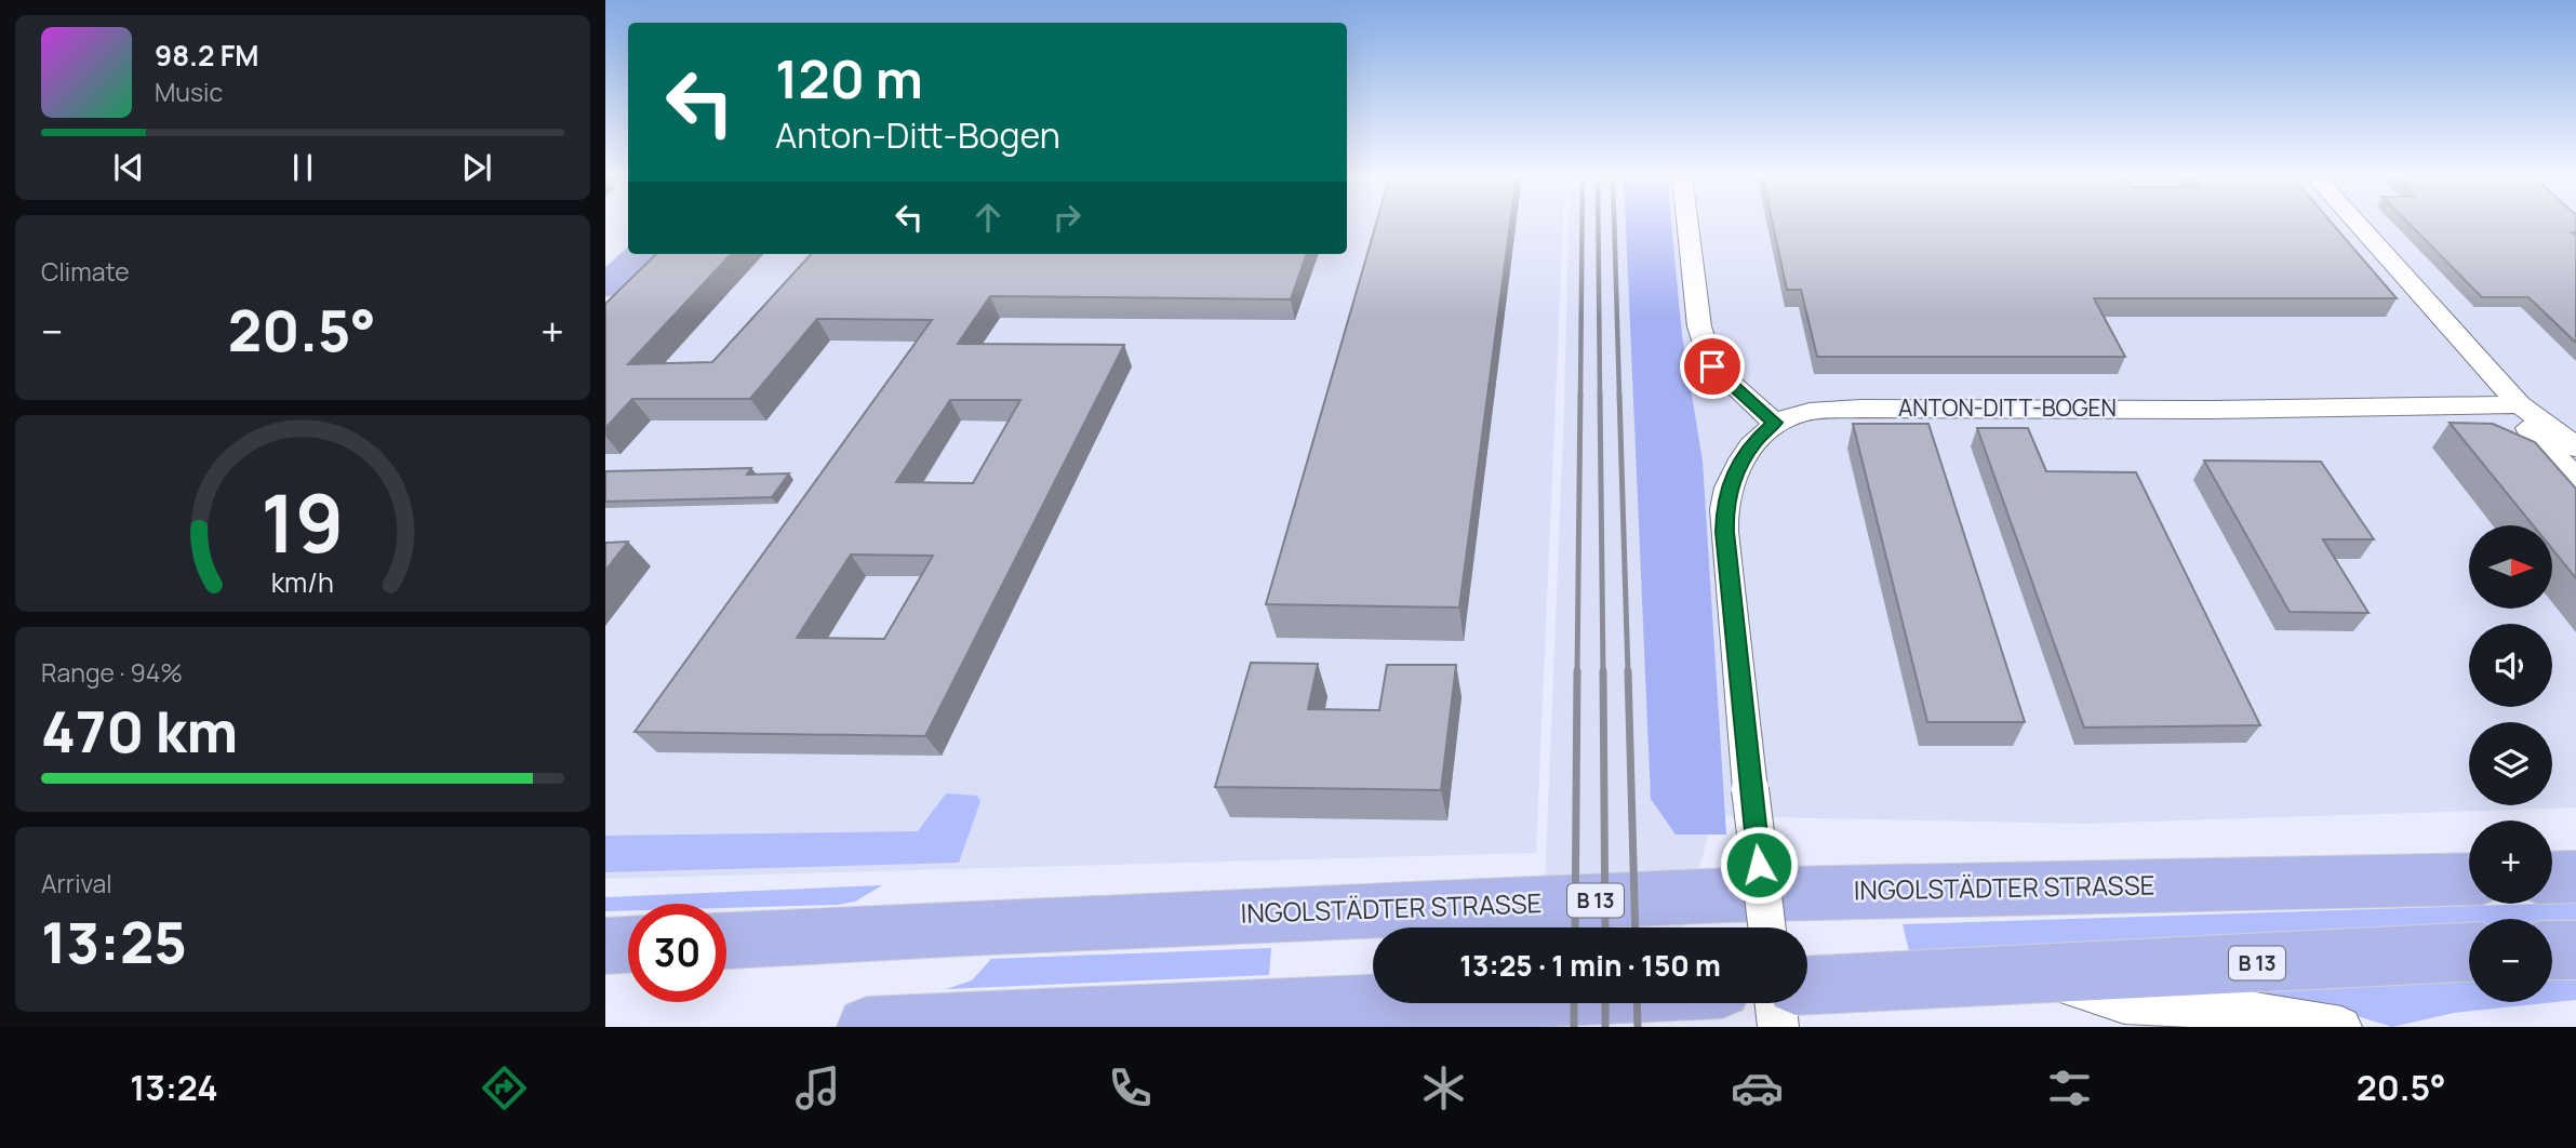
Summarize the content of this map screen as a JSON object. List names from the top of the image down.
{
  "streets": {
    "main road": ["INGOLSTÄDTER STRASSE", "B 13"],
    "street": ["ANTON-DITT-BOGEN"]
  },
  "north": "right",
  "page": {
    "turn": ["120 m", "Anton-Ditt-Bogen"],
    "song": ["98.2 FM", "Music"],
    "tile": [
      "Climate",
      ["Range · 94%", "470 km"],
      ["Arrival", "13:25"]
    ],
    "heat": ["−", "20.5°", "+"],
    "map_buttons": ["+", "−"],
    "limit": "30",
    "trip": "13:25 · 1 min · 150 m",
    "tabs": ["13:24", "20.5°"],
    "gauge": ["19", "km/h"]
  }
}
